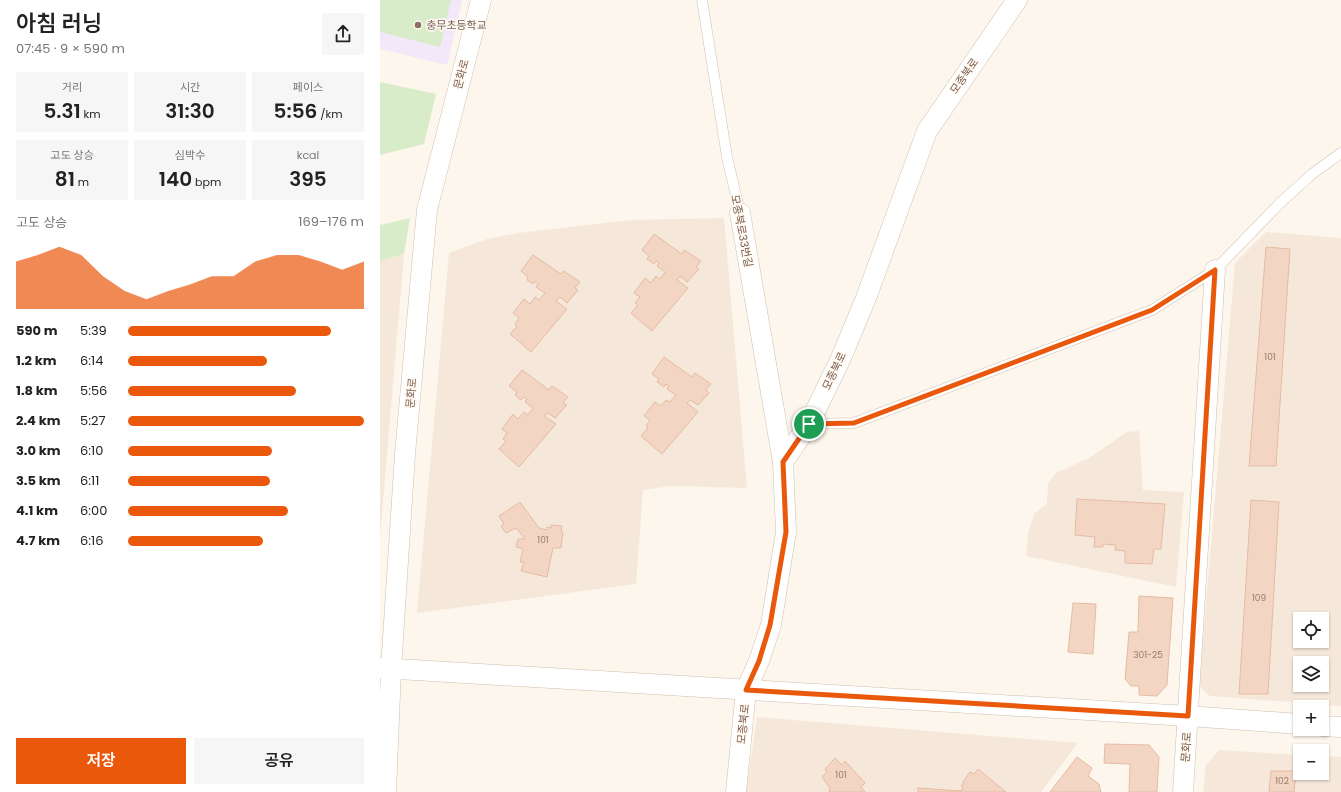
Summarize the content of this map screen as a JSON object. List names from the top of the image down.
{
  "streets": {
    "street": ["문화로", "모종북로", "모종북로33번길"]
  },
  "crossings": [
    ["모종북로", "모종북로33번길"]
  ],
  "places": ["충무초등학교"],
  "house_numbers": [
    "101",
    "101",
    "109",
    "301-25",
    "101",
    "102"
  ],
  "page": {
    "heading": ["아침 러닝", "07:45 · 9 × 590 m"],
    "stats": [
      ["거리", "5.31 km"],
      ["시간", "31:30"],
      ["페이스", "5:56 /km"],
      ["고도 상승", "81 m"],
      ["심박수", "140 bpm"],
      ["kcal", "395"]
    ],
    "chart": ["고도 상승", "169–176 m"],
    "list": [
      {
        "name": "590 m",
        "note": "5:39"
      },
      {
        "name": "1.2 km",
        "note": "6:14"
      },
      {
        "name": "1.8 km",
        "note": "5:56"
      },
      {
        "name": "2.4 km",
        "note": "5:27"
      },
      {
        "name": "3.0 km",
        "note": "6:10"
      },
      {
        "name": "3.5 km",
        "note": "6:11"
      },
      {
        "name": "4.1 km",
        "note": "6:00"
      },
      {
        "name": "4.7 km",
        "note": "6:16"
      }
    ],
    "map_buttons": ["+", "−"],
    "buttons": ["저장", "공유"]
  }
}
